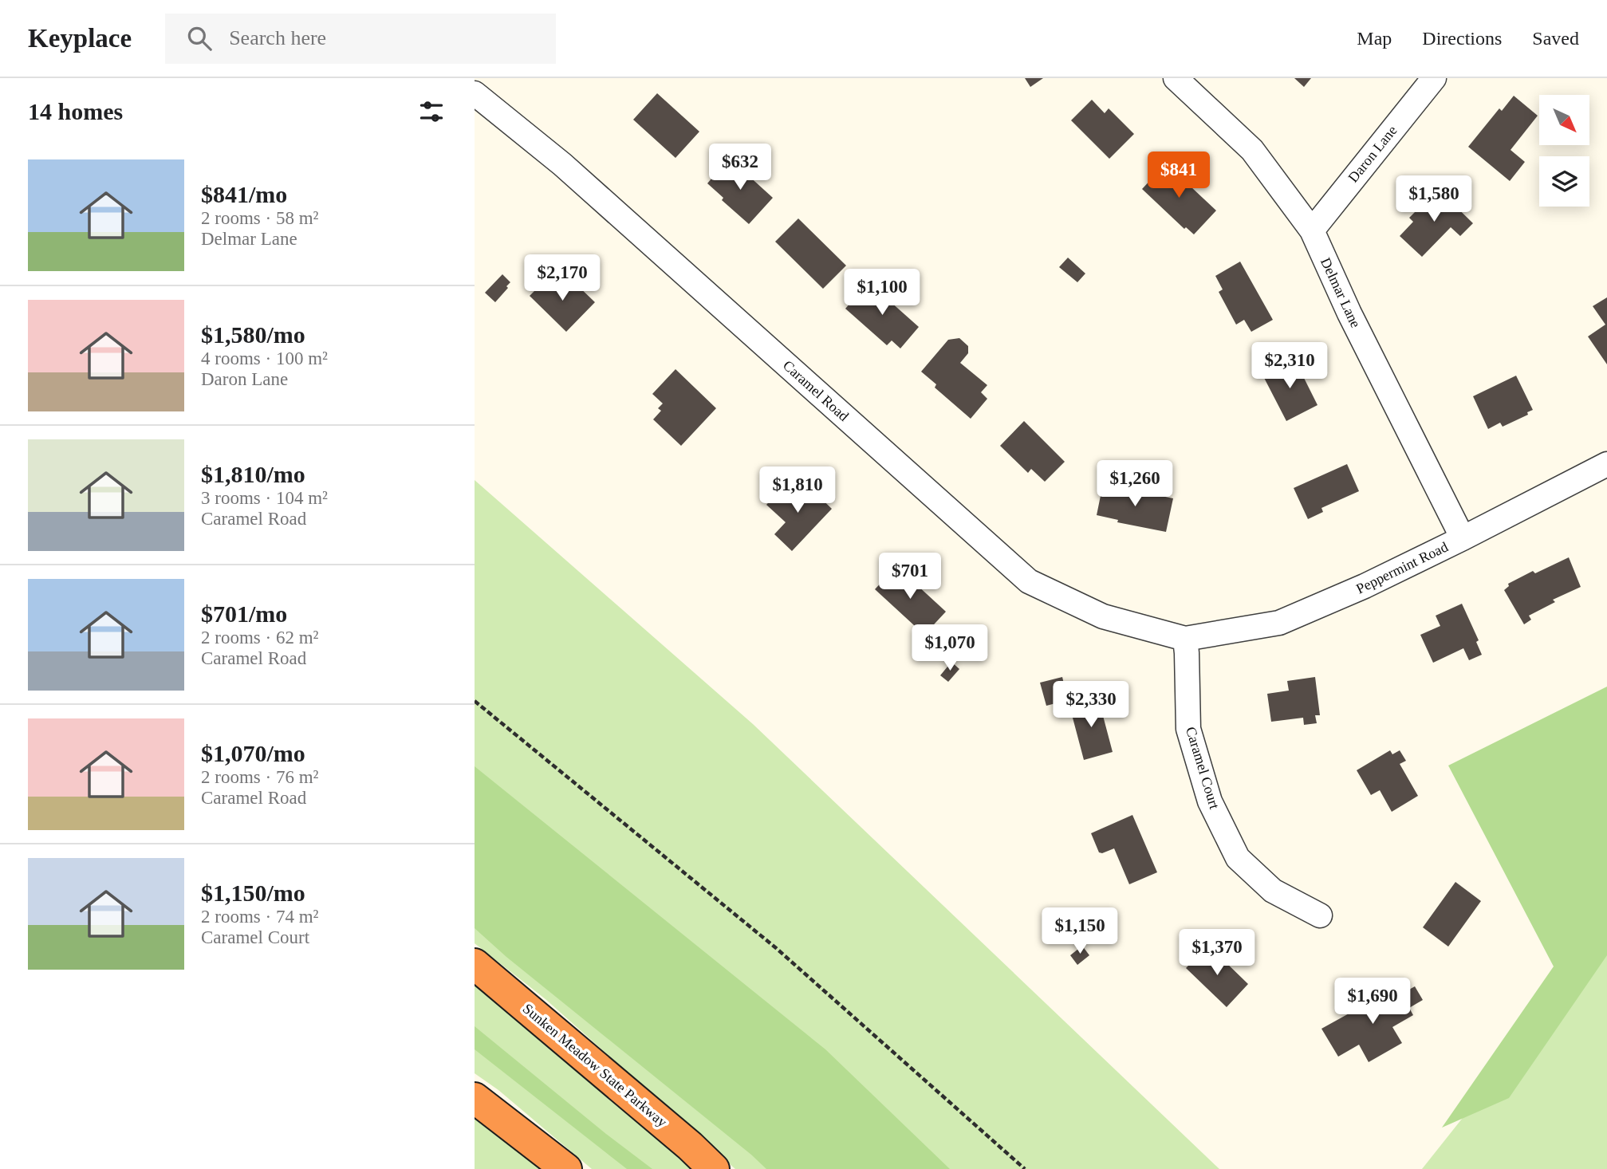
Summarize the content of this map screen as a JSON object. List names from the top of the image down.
{
  "streets": {
    "highway": ["Sunken Meadow State Parkway"],
    "street": [
      "Daron Lane",
      "Delmar Lane",
      "Caramel Road",
      "Peppermint Road",
      "Caramel Court"
    ]
  },
  "crossings": [
    ["Daron Lane", "Delmar Lane"],
    ["Delmar Lane", "Peppermint Road"],
    ["Caramel Road", "Peppermint Road"],
    ["Caramel Road", "Caramel Court"],
    ["Peppermint Road", "Caramel Court"]
  ],
  "north": "bottom right",
  "page": {
    "header": "Keyplace",
    "search": "Search here",
    "nav": ["Map", "Directions", "Saved"],
    "heading": "14 homes",
    "price": [
      "$632",
      "$841",
      "$1,580",
      "$2,170",
      "$1,100",
      "$2,310",
      "$1,260",
      "$1,810",
      "$701",
      "$1,070",
      "$2,330",
      "$1,150",
      "$1,370",
      "$1,690"
    ],
    "list": [
      {
        "name": "$841/mo",
        "note": "2 rooms · 58 m² · Delmar Lane"
      },
      {
        "name": "$1,580/mo",
        "note": "4 rooms · 100 m² · Daron Lane"
      },
      {
        "name": "$1,810/mo",
        "note": "3 rooms · 104 m² · Caramel Road"
      },
      {
        "name": "$701/mo",
        "note": "2 rooms · 62 m² · Caramel Road"
      },
      {
        "name": "$1,070/mo",
        "note": "2 rooms · 76 m² · Caramel Road"
      },
      {
        "name": "$1,150/mo",
        "note": "2 rooms · 74 m² · Caramel Court"
      }
    ]
  }
}
